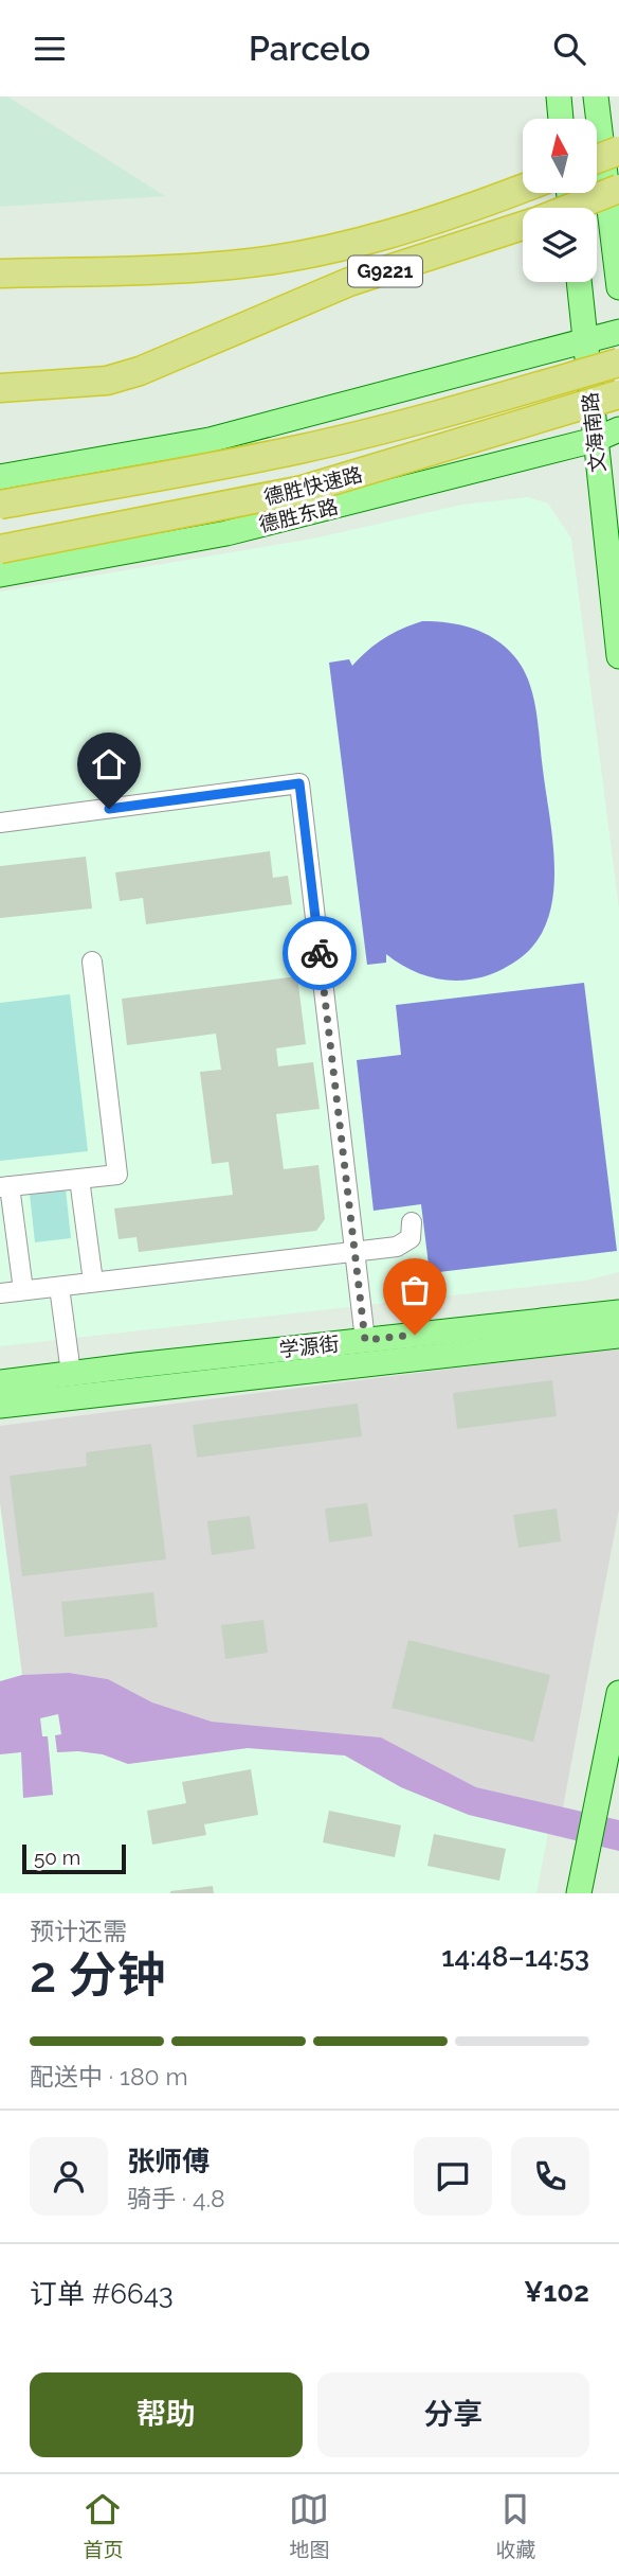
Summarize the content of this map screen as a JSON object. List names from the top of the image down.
{
  "streets": {
    "highway": ["G9221", "德胜快速路"],
    "main road": ["文海南路", "德胜东路", "学源街"]
  },
  "crossings": [
    ["文海南路", "德胜东路"]
  ],
  "scale_bar": "50 m",
  "north": "top",
  "page": {
    "header": "Parcelo",
    "scale": "50 m",
    "heading": ["2 分钟", "预计还需", "14:48–14:53"],
    "panel": [
      "张师傅",
      "骑手 · 4.8",
      "订单 #6643",
      "¥102"
    ],
    "bar": "配送中 · 180 m",
    "buttons": ["帮助", "分享"],
    "tabs": ["首页", "地图", "收藏"]
  }
}
